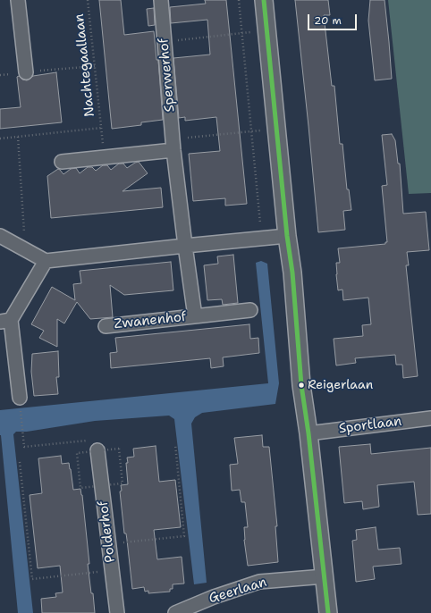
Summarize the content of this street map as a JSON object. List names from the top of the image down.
{
  "streets": {
    "street": [
      "Sperwerhof",
      "Zwanenhof",
      "Sportlaan",
      "Polderhof",
      "Geerlaan"
    ],
    "path": ["Nachtegaallaan"]
  },
  "crossings": [
    ["Sperwerhof", "Zwanenhof"]
  ],
  "places": ["Reigerlaan"],
  "scale_bar": "20 m"
}
